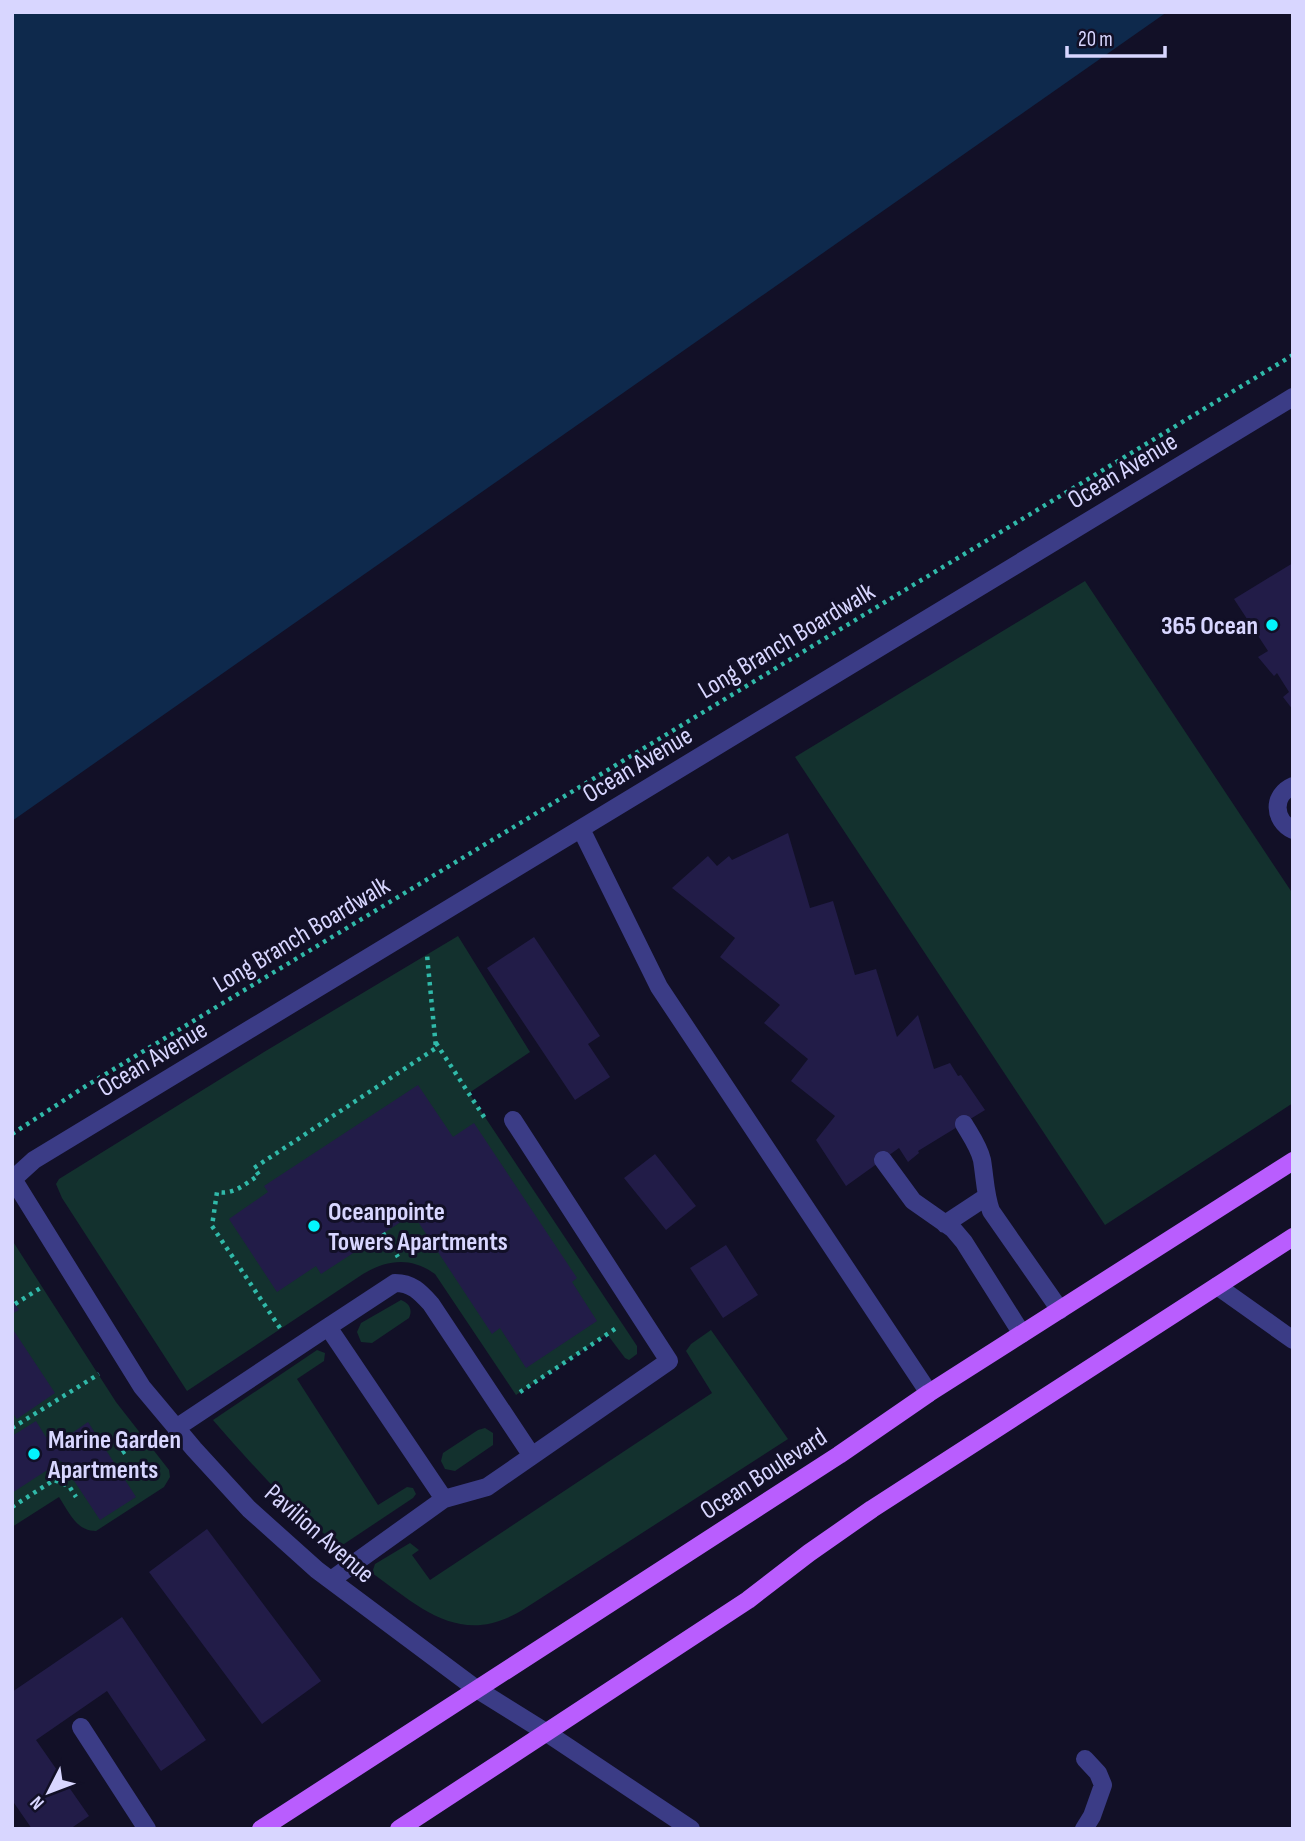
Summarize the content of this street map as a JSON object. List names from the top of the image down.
{
  "streets": {
    "main road": ["Ocean Boulevard"],
    "street": ["Ocean Avenue", "Pavilion Avenue"],
    "path": ["Long Branch Boardwalk"]
  },
  "crossings": [
    ["Ocean Avenue", "Pavilion Avenue"],
    ["Ocean Boulevard", "Pavilion Avenue"]
  ],
  "places": ["365 Ocean", "Oceanpointe Towers Apartments", "Marine Garden Apartments"],
  "scale_bar": "20 m",
  "north": "bottom left"
}
